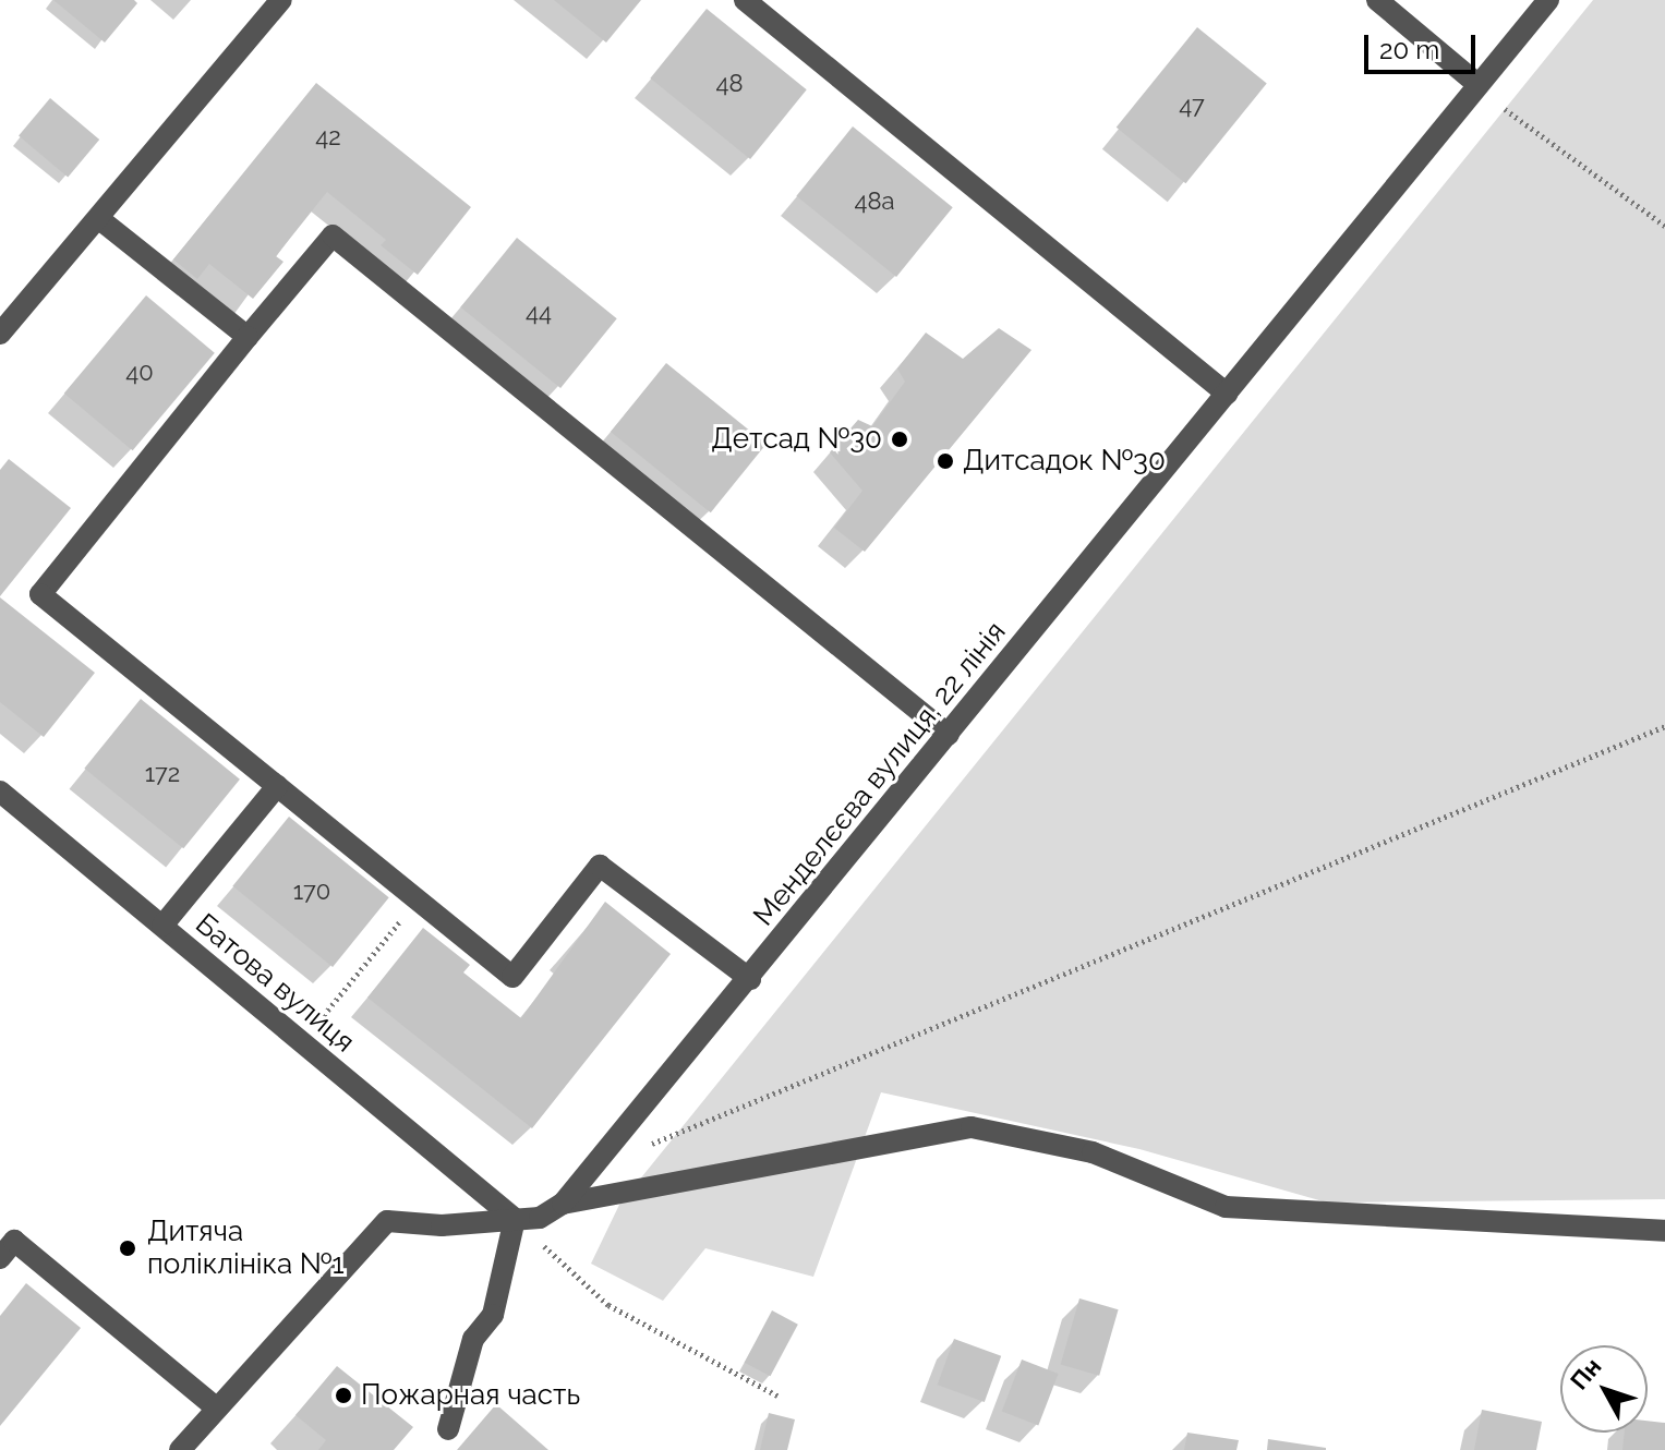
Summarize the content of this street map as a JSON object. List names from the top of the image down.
{
  "streets": {
    "street": ["Менделєєва вулиця, 22 лінія", "Батова вулиця"]
  },
  "crossings": [
    ["Менделєєва вулиця, 22 лінія", "Батова вулиця"]
  ],
  "places": [
    "Детсад №30",
    "Дитсадок №30",
    "Дитяча поліклініка №1",
    "Пожарная часть"
  ],
  "house_numbers": [
    "48",
    "47",
    "42",
    "48а",
    "44",
    "40",
    "172",
    "170"
  ],
  "scale_bar": "20 m",
  "north": "top left"
}
